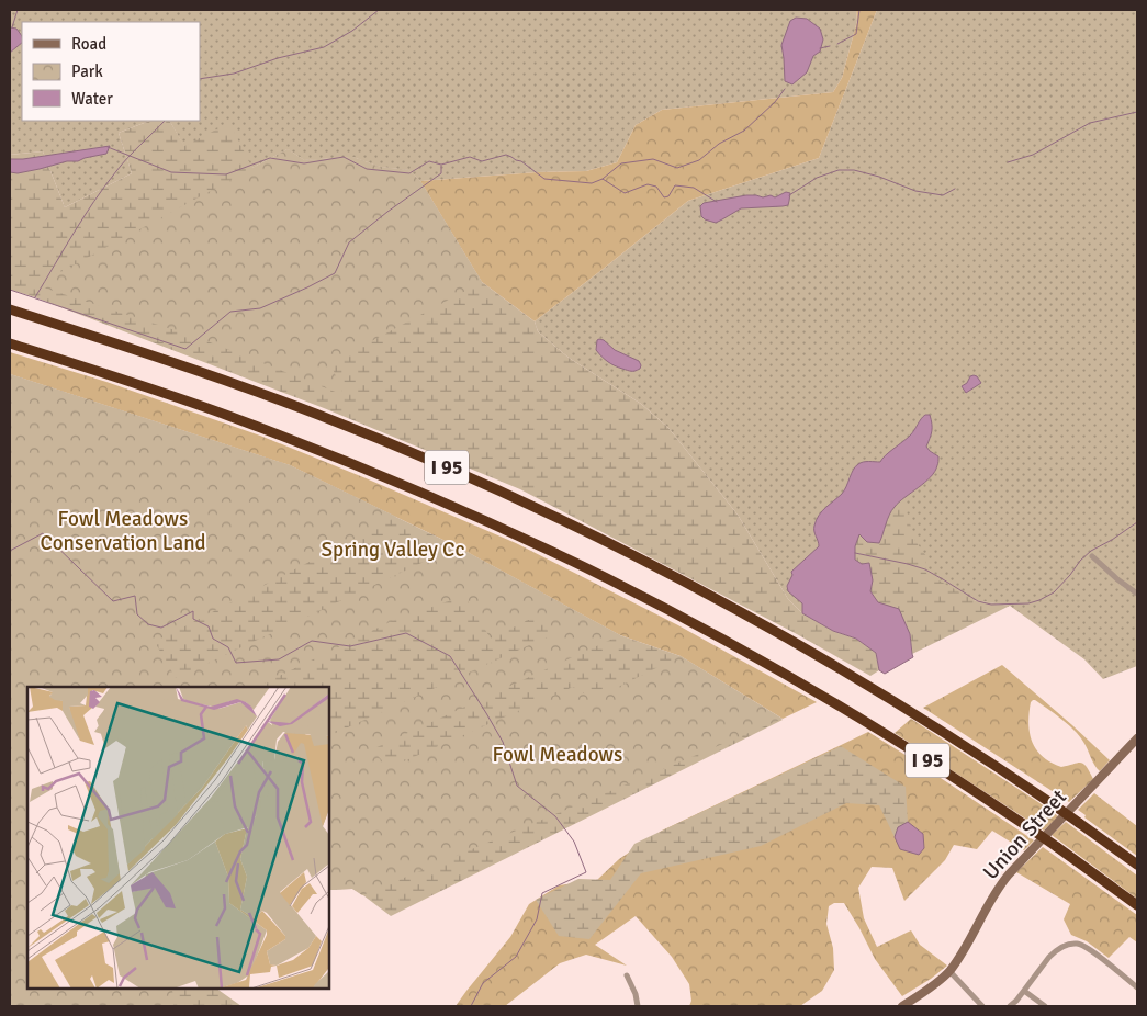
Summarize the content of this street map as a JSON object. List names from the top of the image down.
{
  "streets": {
    "highway": ["I 95"],
    "main road": ["Union Street"]
  },
  "parks": ["Fowl Meadows Conservation Land", "Spring Valley Cc", "Fowl Meadows"],
  "legend": ["Road", "Park", "Water"]
}
